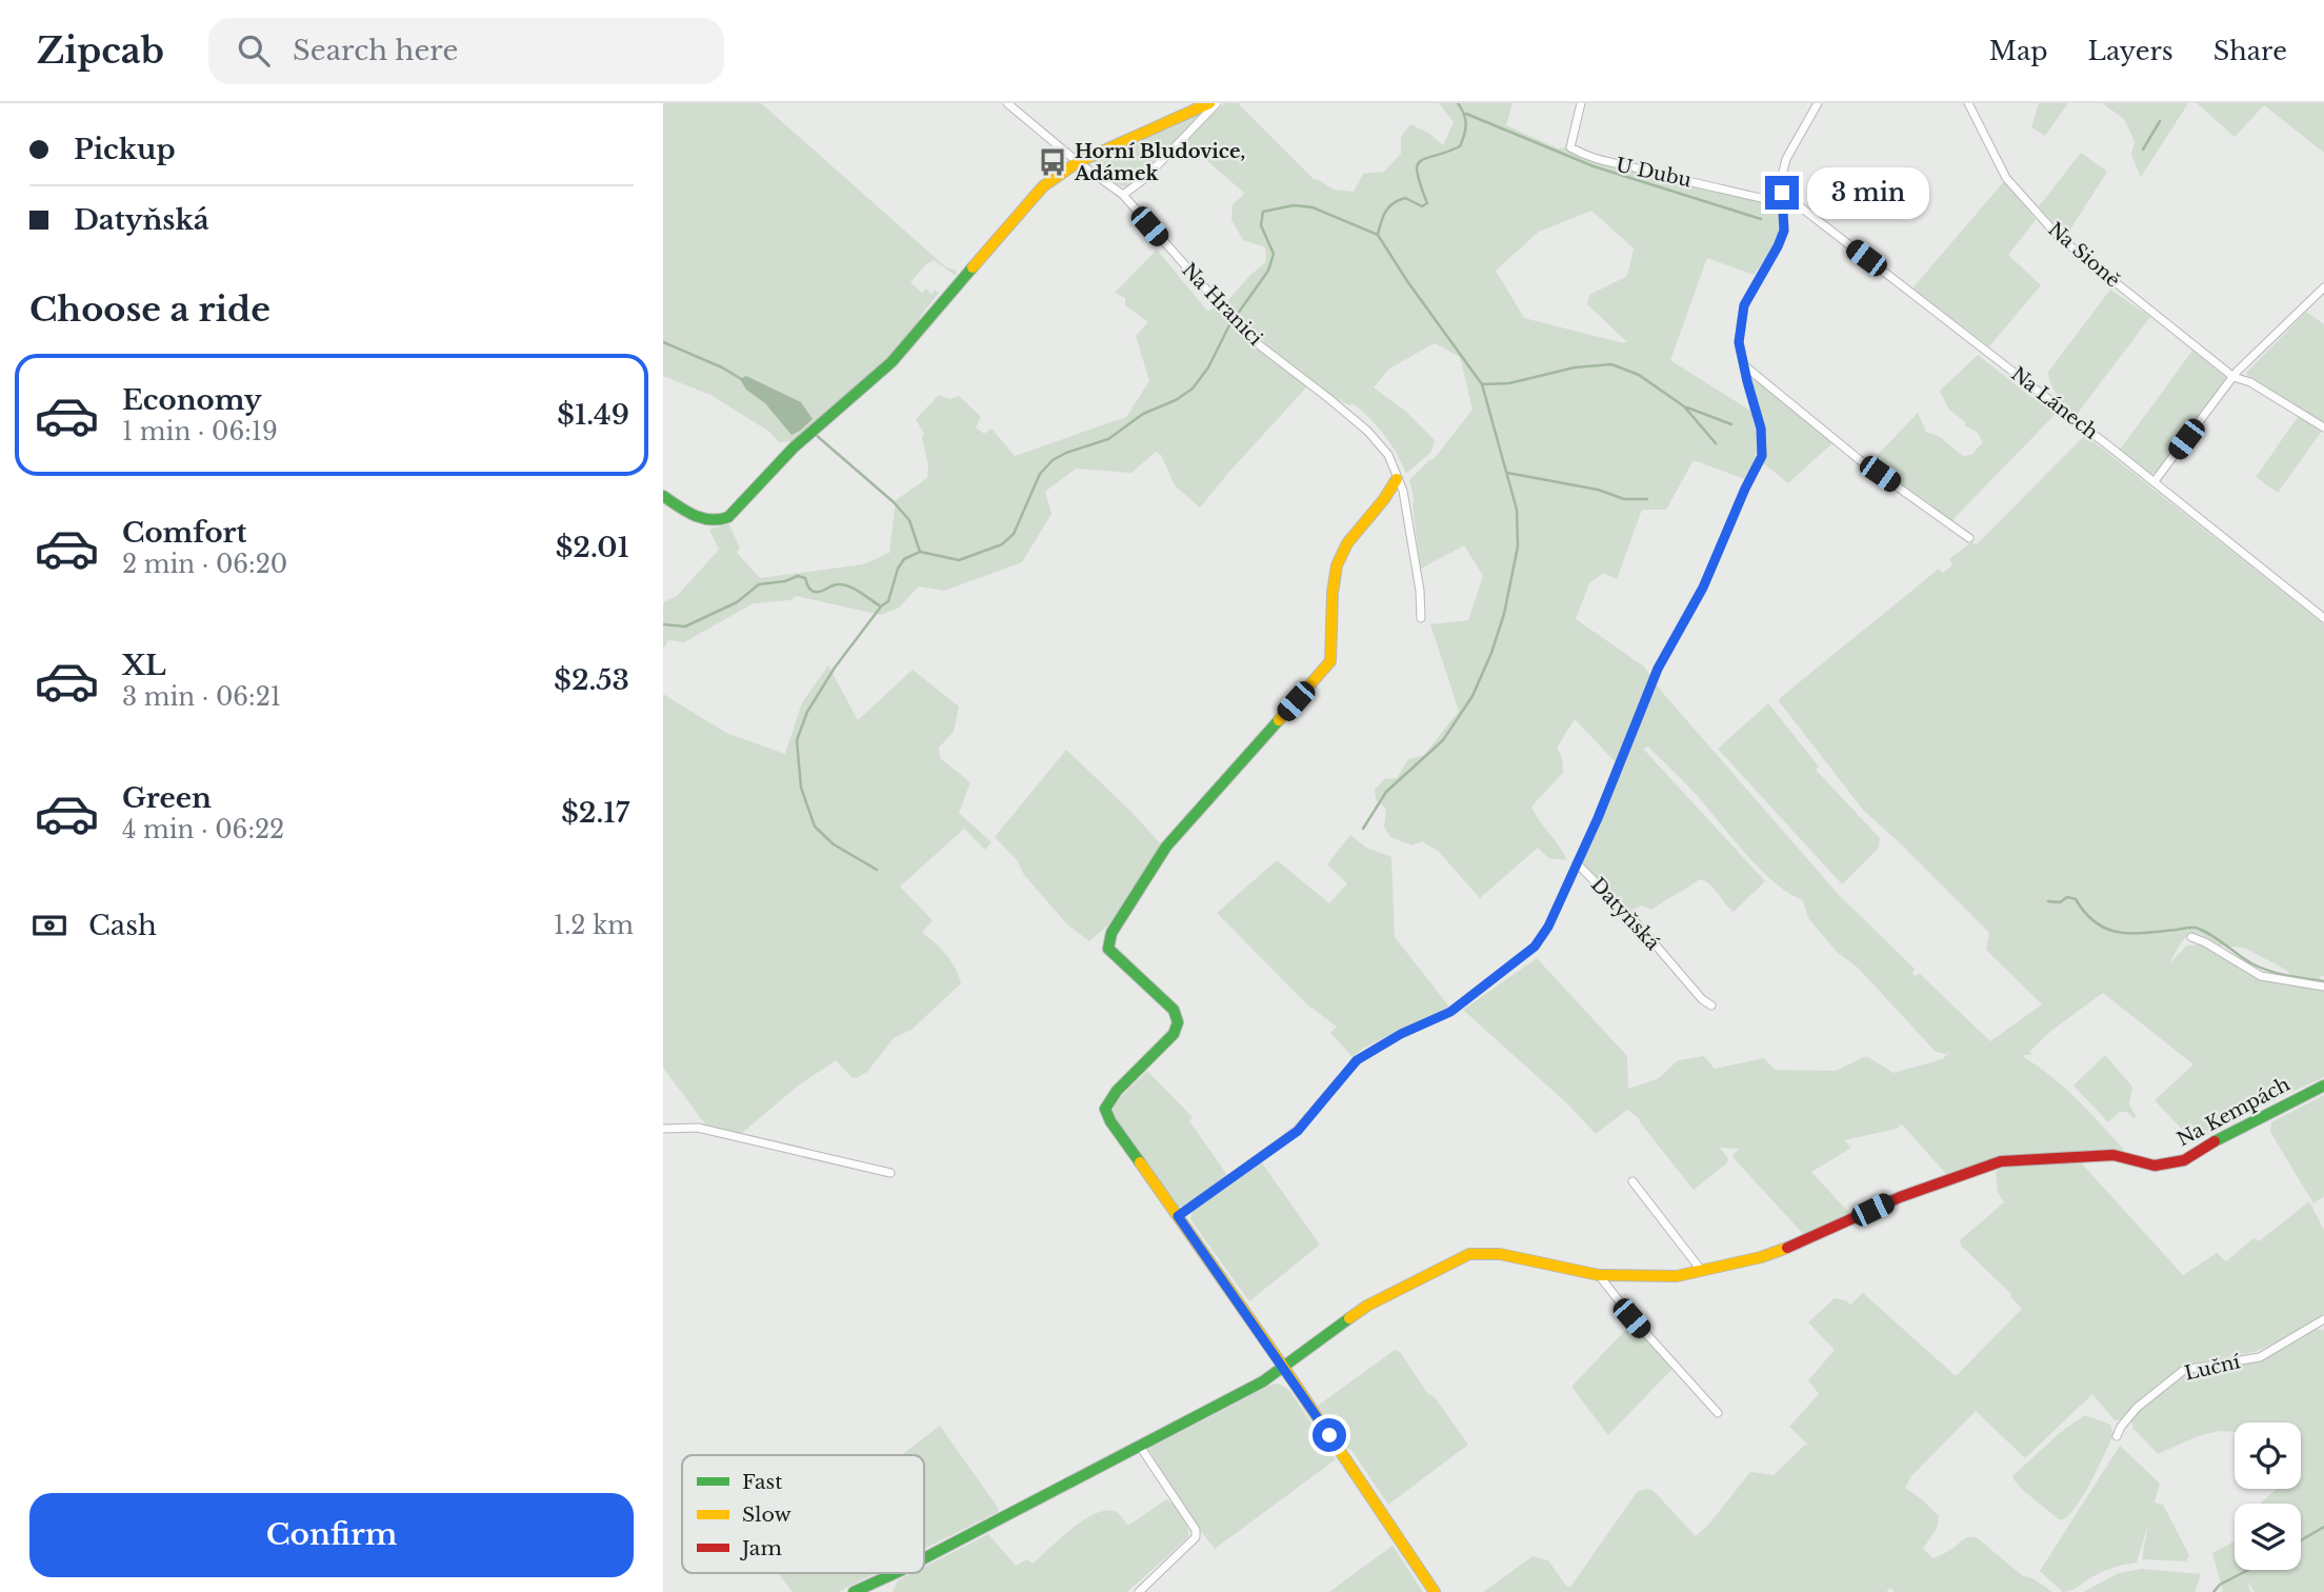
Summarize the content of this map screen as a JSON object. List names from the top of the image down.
{
  "streets": {
    "street": [
      "U Dubu",
      "Na Sioně",
      "Na Hranici",
      "Na Lánech",
      "Datyňská",
      "Na Kempách",
      "Luční"
    ]
  },
  "crossings": [
    ["U Dubu", "Datyňská"],
    ["Na Lánech", "Datyňská"]
  ],
  "places": {
    "bus stop": ["Horní Bludovice, Adámek"]
  },
  "legend": ["Fast", "Slow", "Jam"],
  "page": {
    "header": "Zipcab",
    "search": "Search here",
    "nav": ["Map", "Layers", "Share"],
    "banner": ["Pickup", "Datyňská"],
    "bubble": "3 min",
    "heading": "Choose a ride",
    "list": [
      {
        "name": "Economy",
        "note": "1 min · 06:19",
        "value": "$1.49"
      },
      {
        "name": "Comfort",
        "note": "2 min · 06:20",
        "value": "$2.01"
      },
      {
        "name": "XL",
        "note": "3 min · 06:21",
        "value": "$2.53"
      },
      {
        "name": "Green",
        "note": "4 min · 06:22",
        "value": "$2.17"
      }
    ],
    "pay": ["Cash", "1.2 km"],
    "buttons": "Confirm"
  }
}
